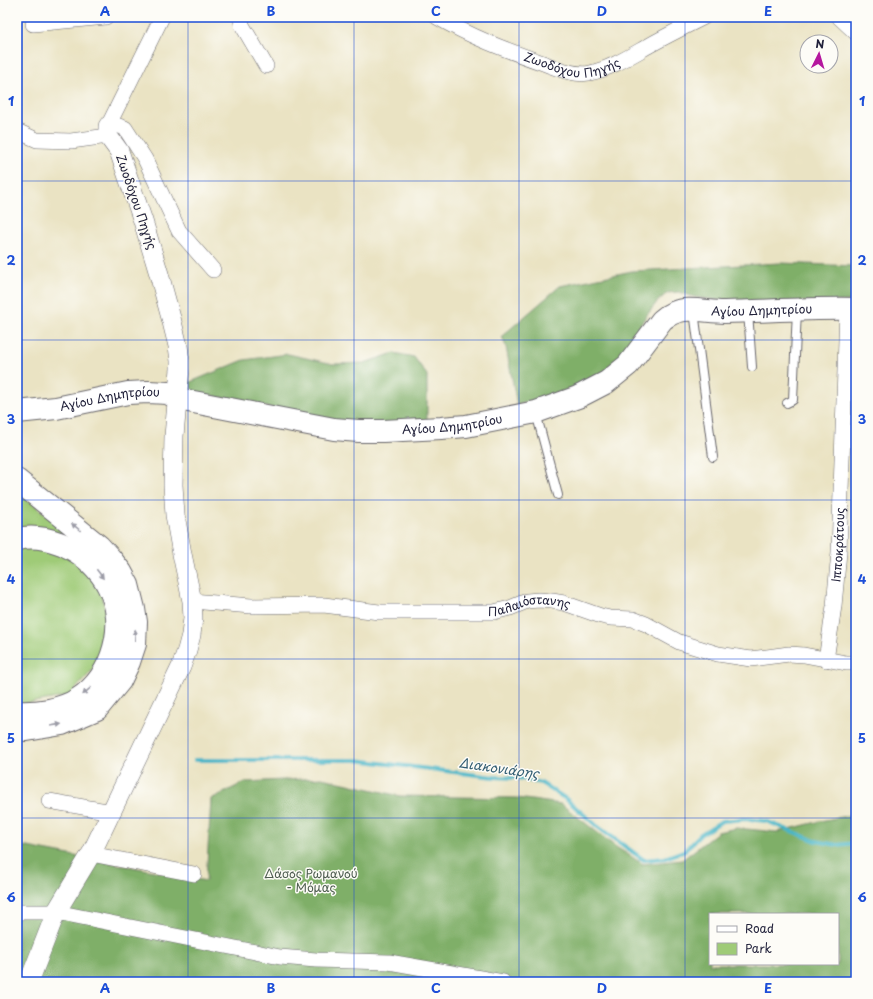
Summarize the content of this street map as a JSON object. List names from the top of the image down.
{
  "streets": {
    "main road": ["Αγίου Δημητρίου"],
    "street": ["Ζωοδόχου Πηγής", "Ιπποκράτους", "Παλαιόστανης"]
  },
  "crossings": [
    ["Ζωοδόχου Πηγής", "Αγίου Δημητρίου"],
    ["Ζωοδόχου Πηγής", "Παλαιόστανης"],
    ["Αγίου Δημητρίου", "Ιπποκράτους"],
    ["Ιπποκράτους", "Παλαιόστανης"]
  ],
  "water": ["Διακονιάρης"],
  "parks": ["Δάσος Ρωμανού - Μόμας"],
  "legend": ["Road", "Park"],
  "north": "top",
  "grid": {
    "columns": [
      "A",
      "B",
      "C",
      "D",
      "E"
    ],
    "rows": [
      "1",
      "2",
      "3",
      "4",
      "5",
      "6"
    ]
  }
}
